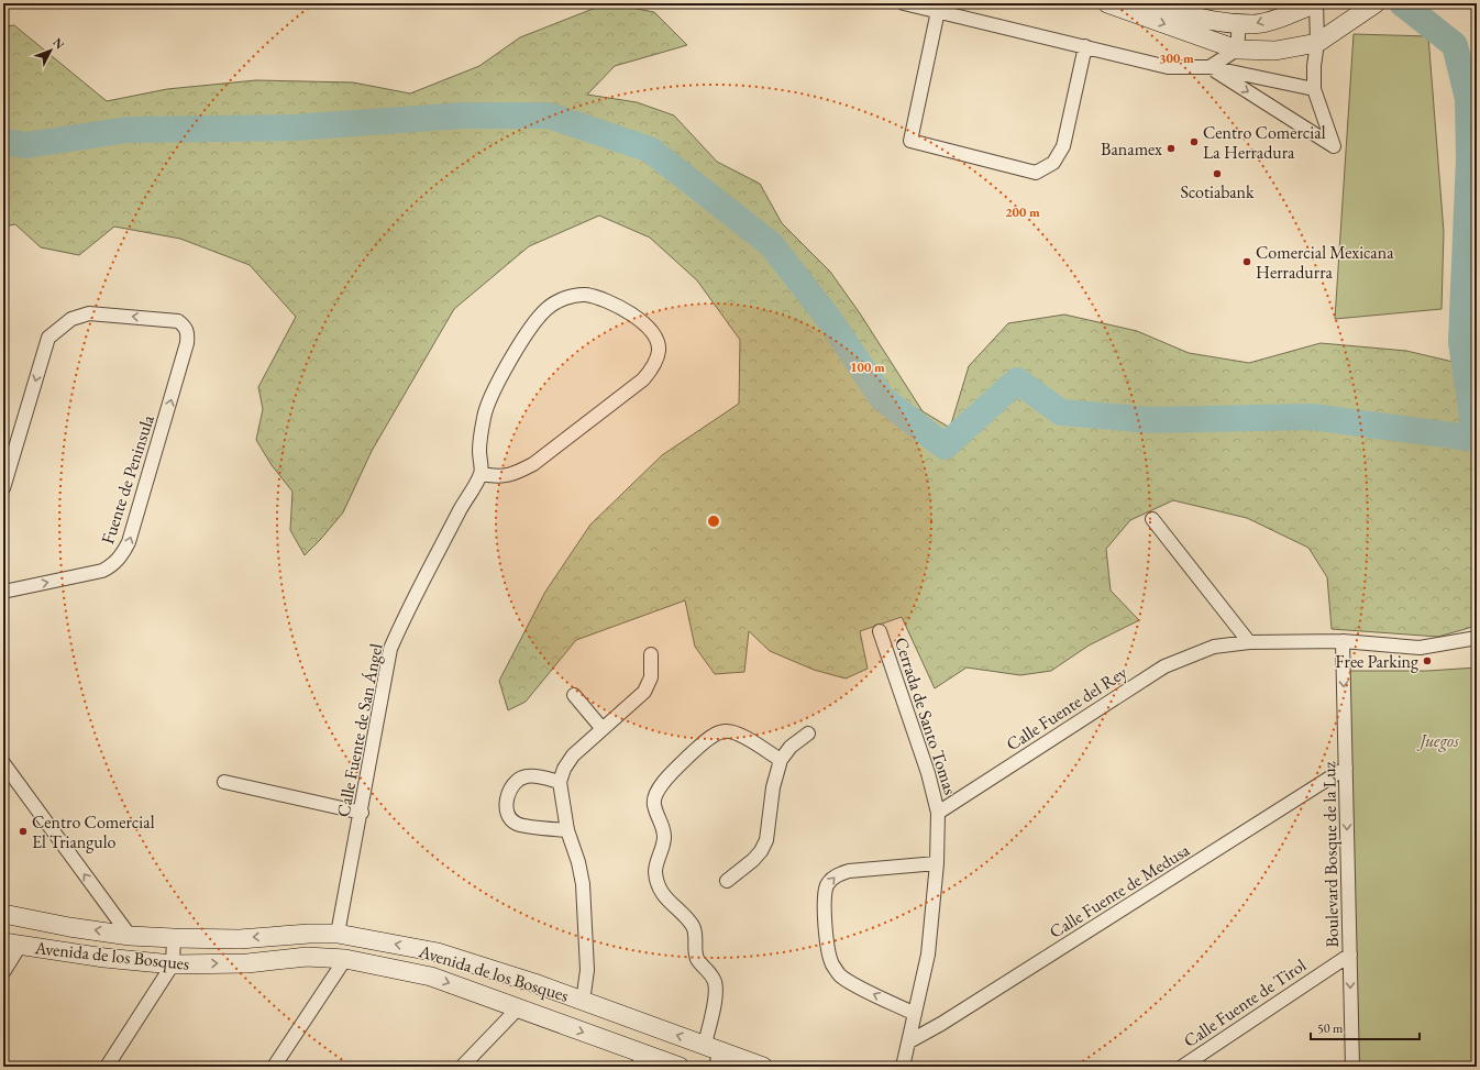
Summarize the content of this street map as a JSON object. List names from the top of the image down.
{
  "streets": {
    "main road": ["Avenida de los Bosques"],
    "street": [
      "Fuente de Peninsula",
      "Calle Fuente del Rey",
      "Cerrada de Santo Tomas",
      "Calle Fuente de San Ángel",
      "Boulevard Bosque de la Luz",
      "Calle Fuente de Medusa",
      "Calle Fuente de Tirol"
    ]
  },
  "crossings": [
    ["Calle Fuente del Rey", "Cerrada de Santo Tomas"],
    ["Calle Fuente del Rey", "Boulevard Bosque de la Luz"],
    ["Calle Fuente de San Ángel", "Avenida de los Bosques"],
    ["Boulevard Bosque de la Luz", "Calle Fuente de Medusa"],
    ["Boulevard Bosque de la Luz", "Calle Fuente de Tirol"]
  ],
  "one_way": ["Boulevard Bosque de la Luz"],
  "parks": ["Juegos"],
  "places": [
    "Centro Comercial La Herradura",
    "Banamex",
    "Scotiabank",
    "Comercial Mexicana Herradurra",
    "Free Parking",
    "Centro Comercial El Triangulo"
  ],
  "scale_bar": "50 m",
  "north": "top right",
  "rings": ["300 m", "200 m", "100 m"]
}
